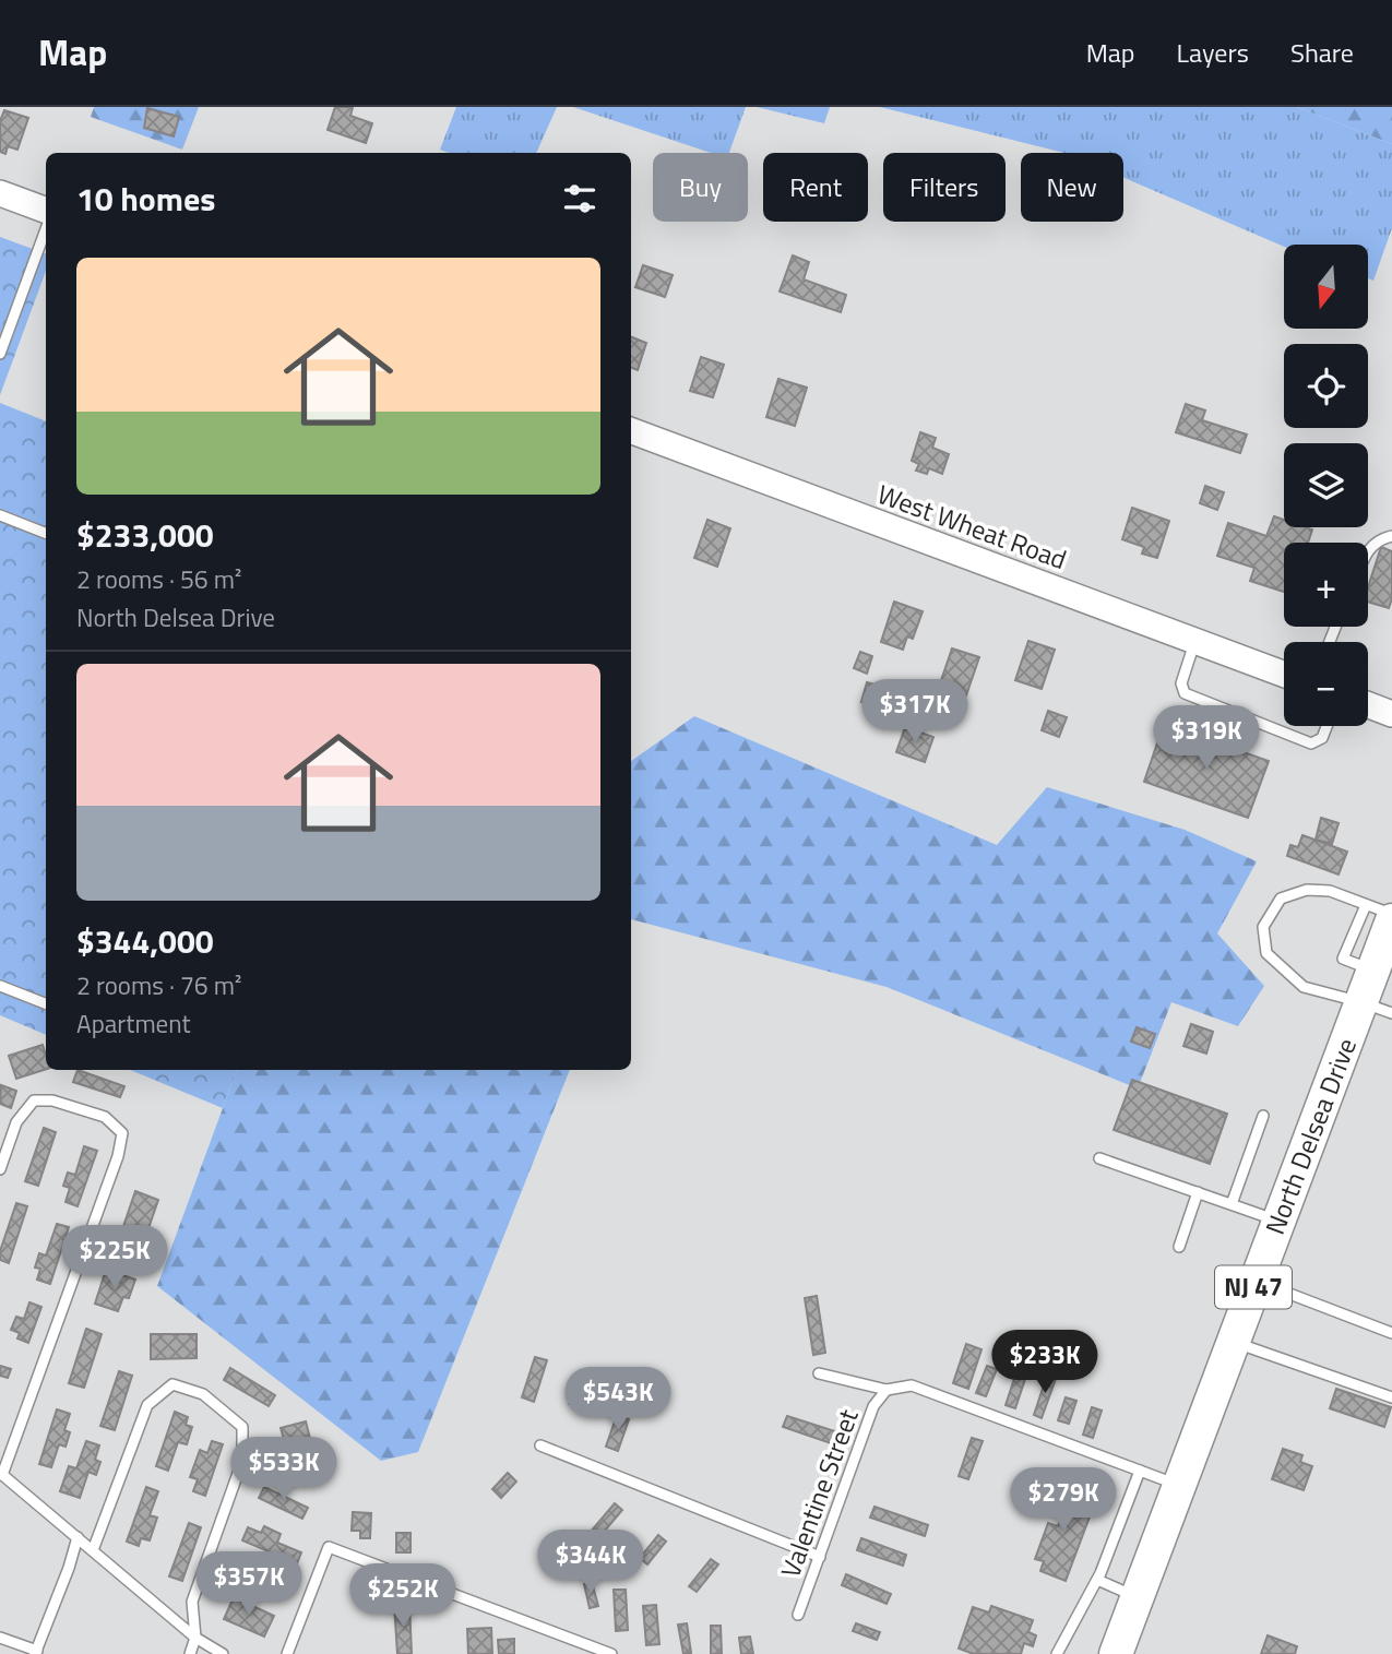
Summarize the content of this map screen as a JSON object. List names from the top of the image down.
{
  "streets": {
    "main road": ["North Delsea Drive", "NJ 47"],
    "street": ["West Wheat Road"],
    "lane": ["Valentine Street"]
  },
  "crossings": [
    ["North Delsea Drive", "Valentine Street"]
  ],
  "north": "bottom",
  "page": {
    "header": "Map",
    "nav": ["Map", "Layers", "Share"],
    "chip": [
      "Buy",
      "Rent",
      "Filters",
      "New"
    ],
    "heading": "10 homes",
    "map_buttons": ["+", "−"],
    "list": [
      {
        "name": "$233,000",
        "note": "2 rooms · 56 m² · North Delsea Drive"
      },
      {
        "name": "$344,000",
        "note": "2 rooms · 76 m² · Apartment"
      }
    ],
    "price": [
      "$317K",
      "$319K",
      "$225K",
      "$233K",
      "$543K",
      "$533K",
      "$279K",
      "$344K",
      "$357K",
      "$252K"
    ]
  }
}
